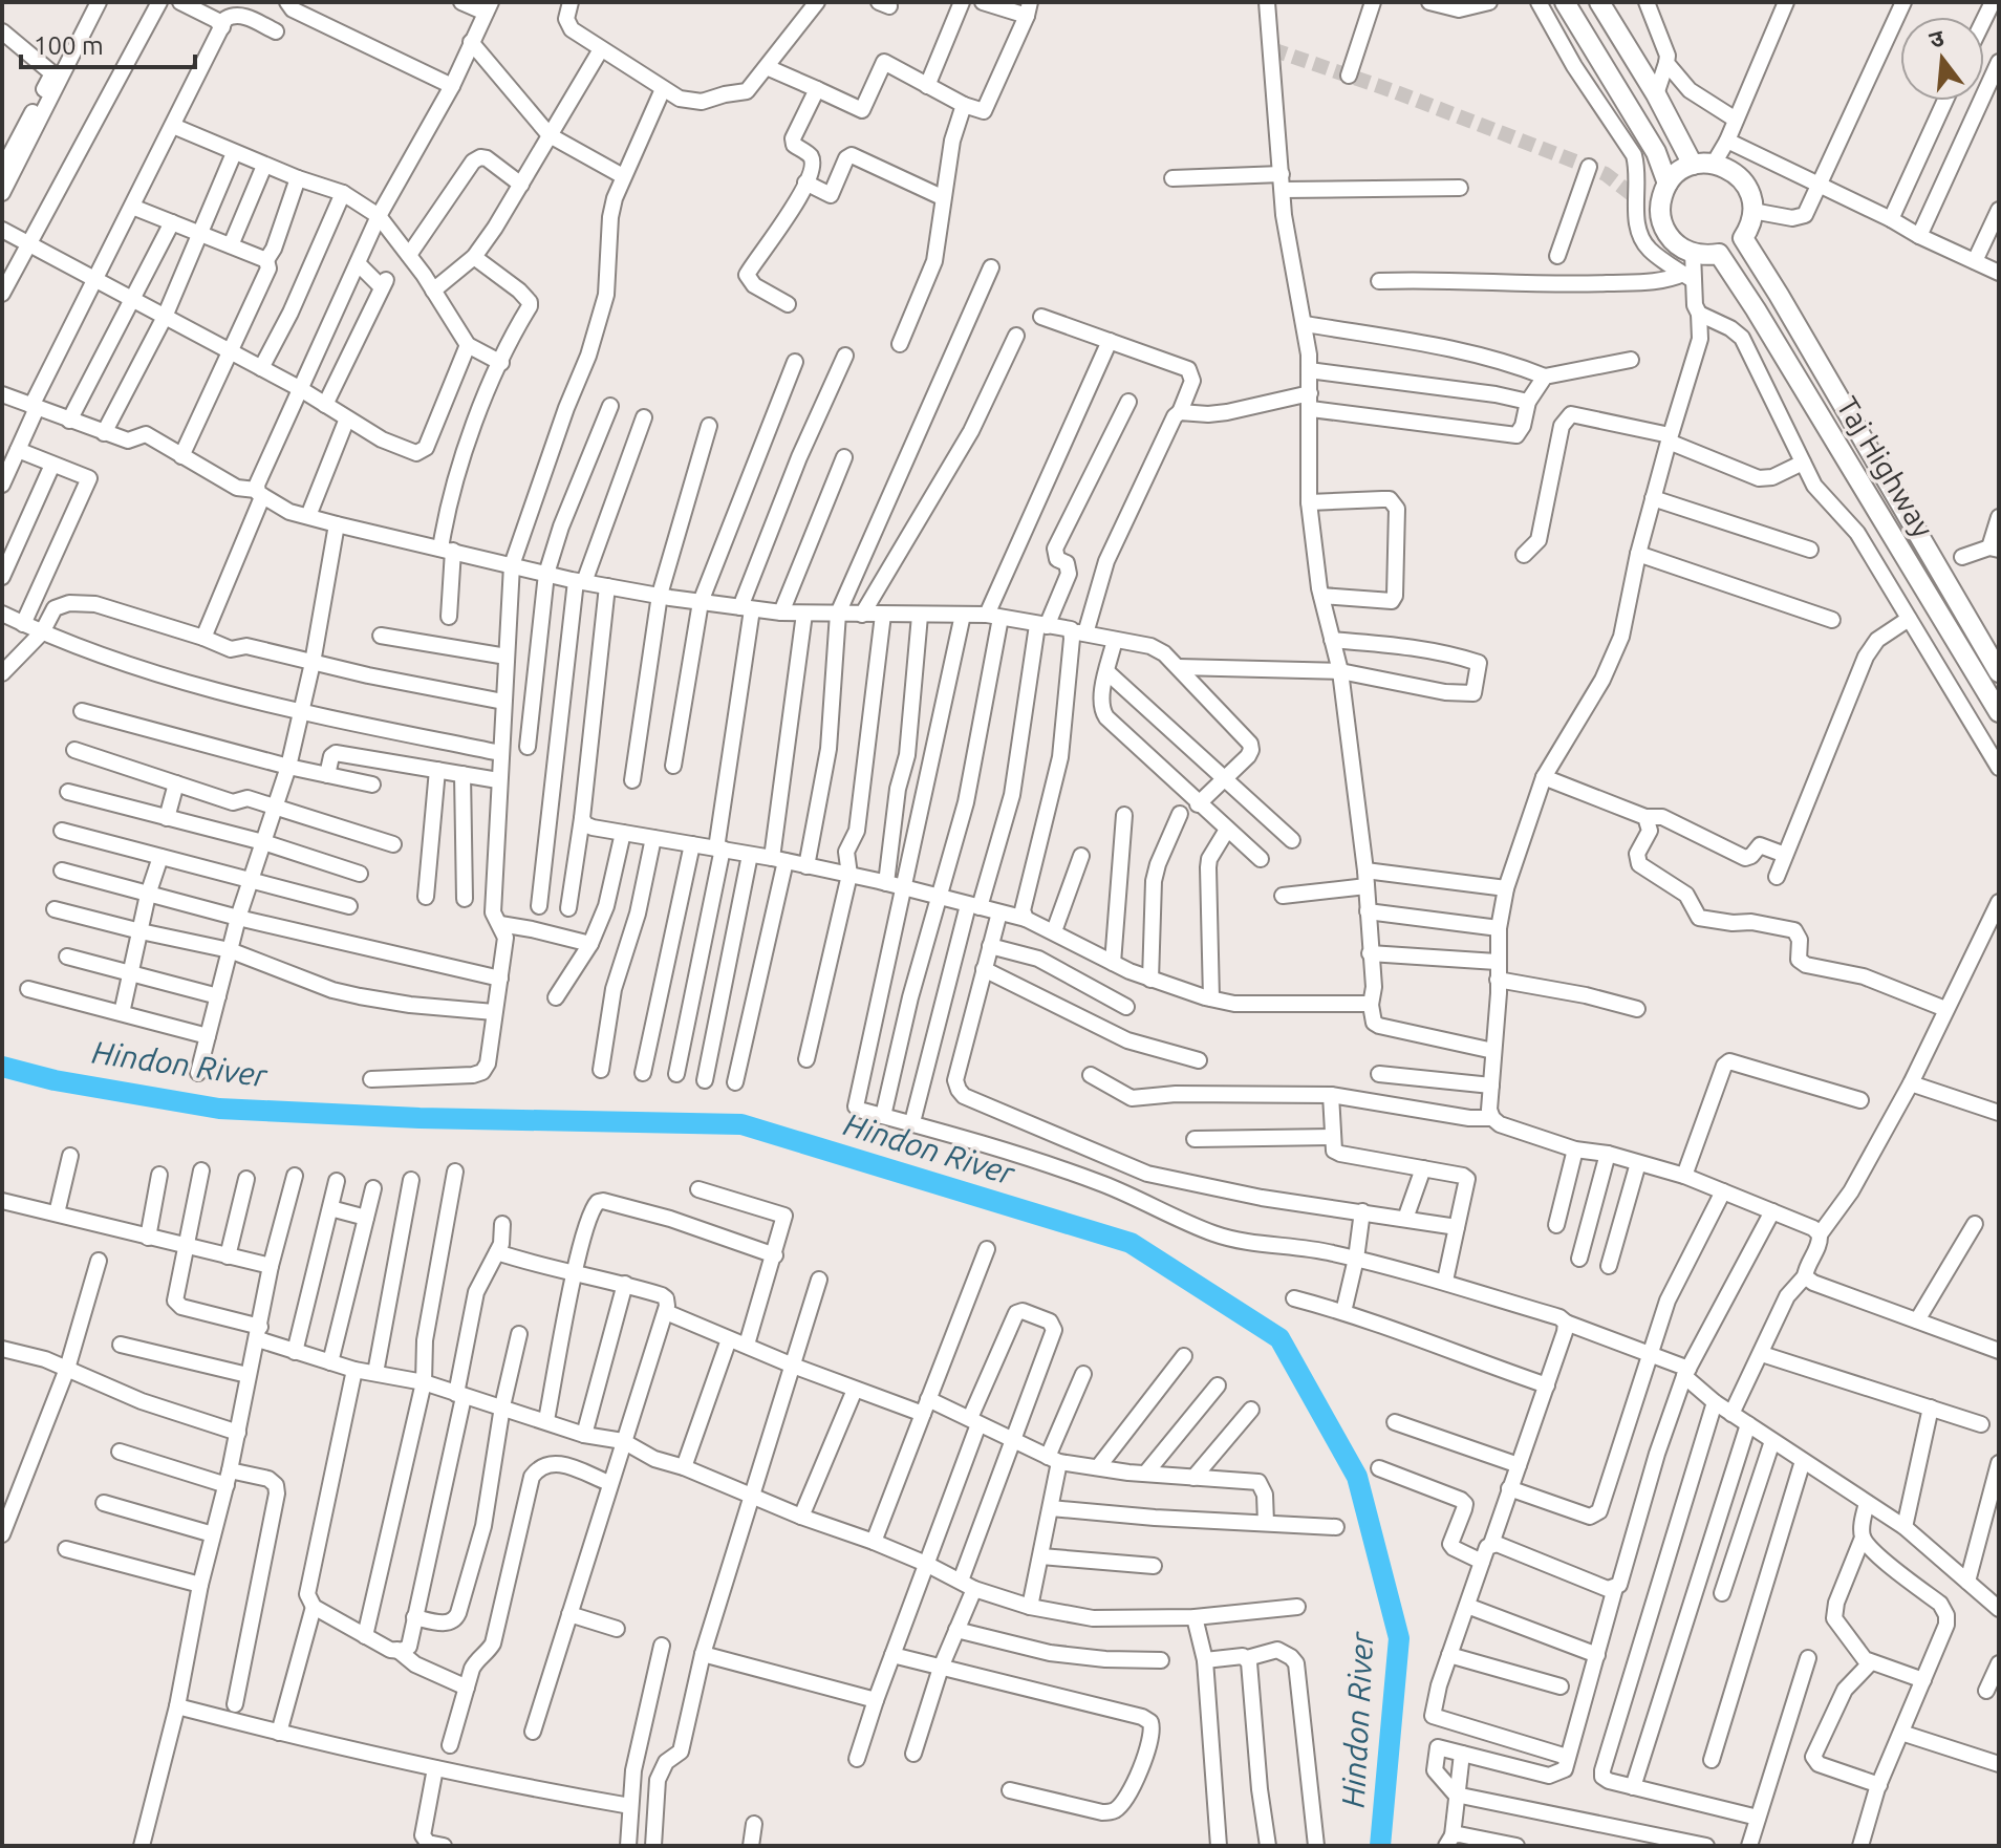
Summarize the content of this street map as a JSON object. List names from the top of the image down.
{
  "streets": {
    "main road": ["Taj Highway"]
  },
  "water": ["Hindon River"],
  "scale_bar": "100 m",
  "north": "top"
}
